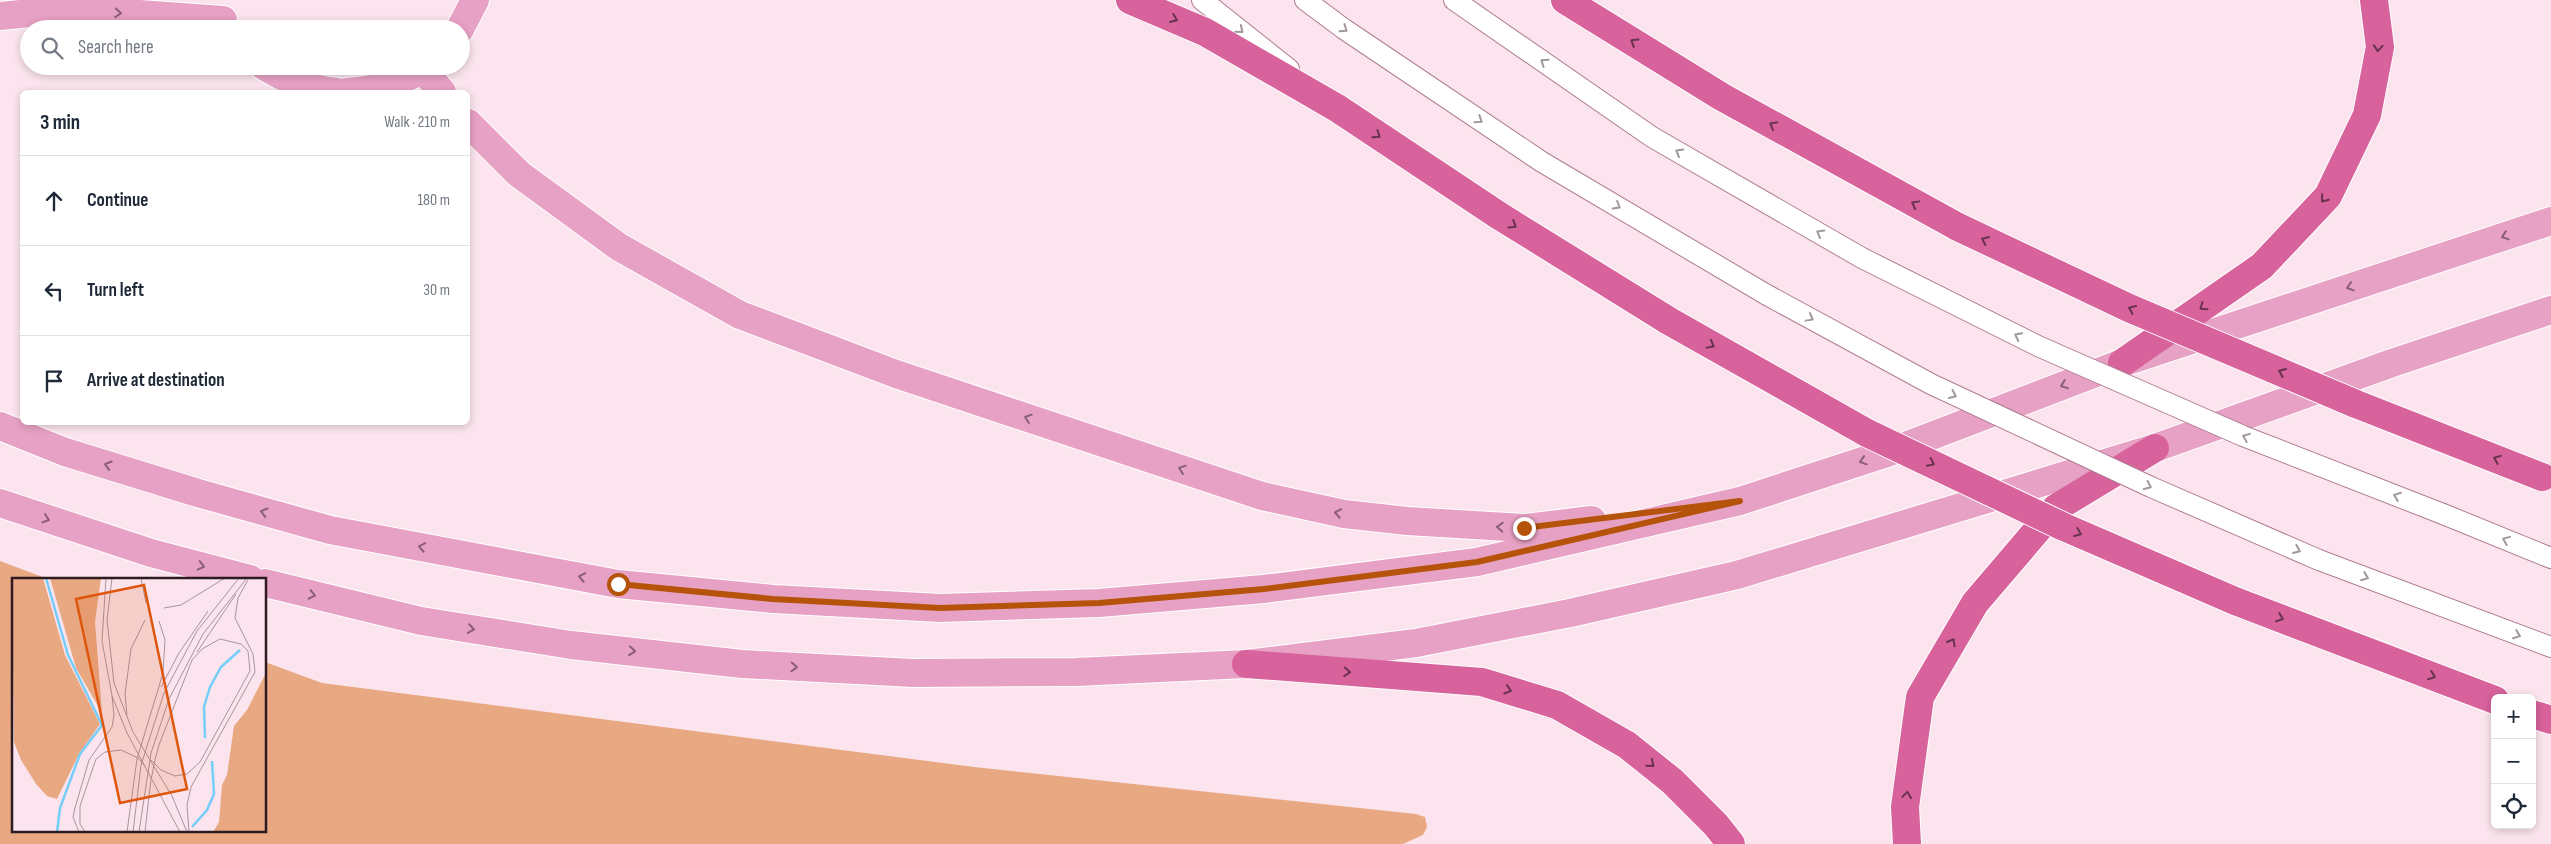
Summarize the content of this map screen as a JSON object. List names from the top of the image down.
{
  "page": {
    "search": "Search here",
    "heading": ["3 min", "Walk · 210 m"],
    "list": [
      ["Continue", "180 m"],
      ["Turn left", "30 m"],
      "Arrive at destination"
    ],
    "map_buttons": ["+", "−"]
  }
}
